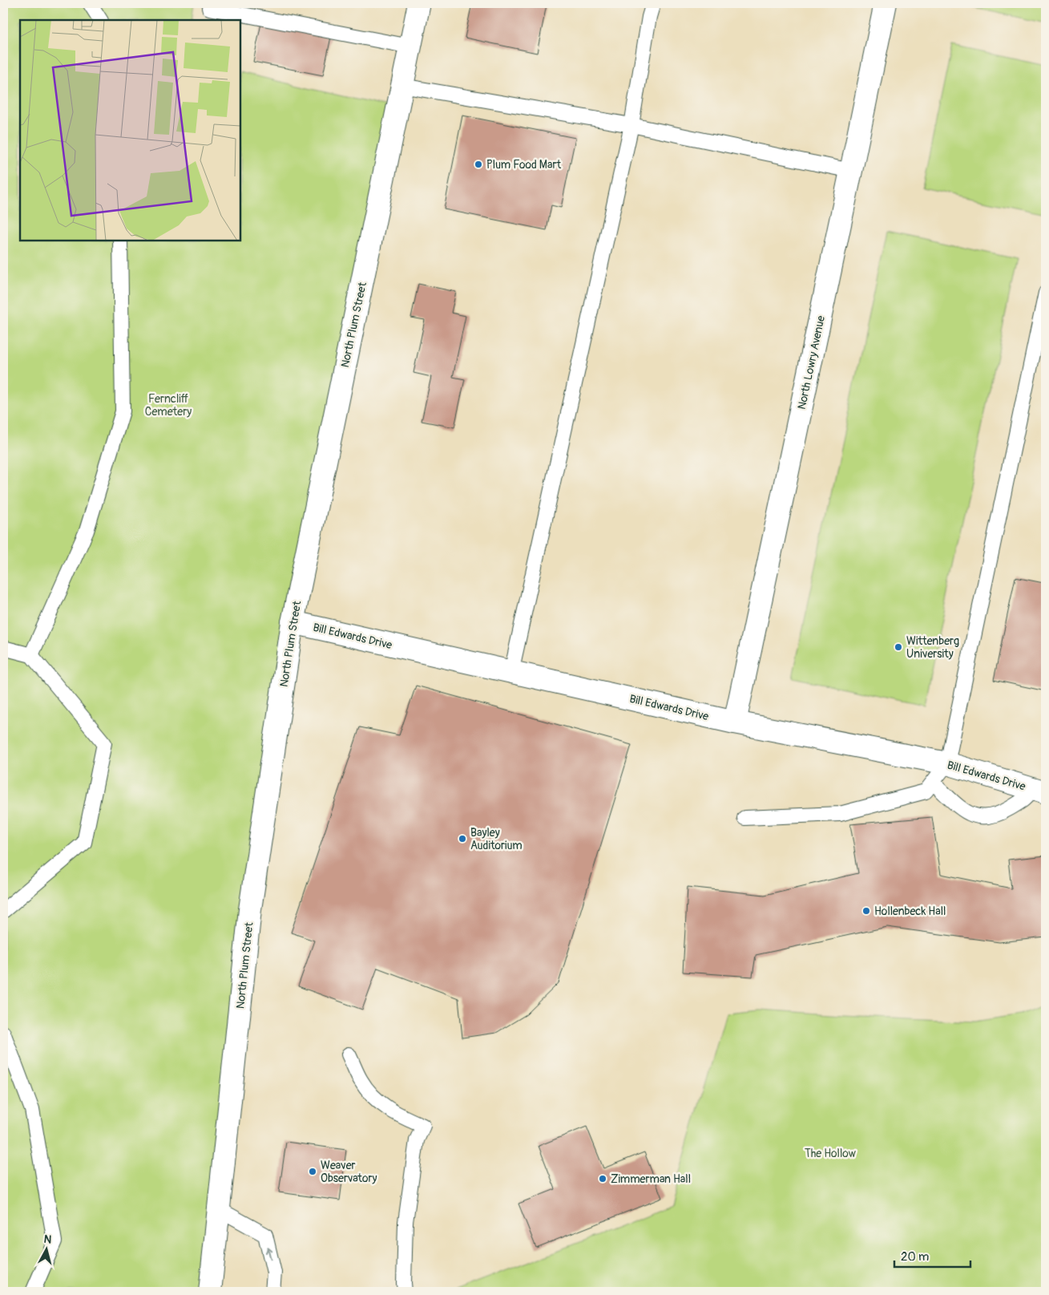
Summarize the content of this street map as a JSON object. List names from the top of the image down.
{
  "streets": {
    "street": ["North Plum Street", "North Lowry Avenue", "Bill Edwards Drive"]
  },
  "crossings": [
    ["North Plum Street", "Bill Edwards Drive"],
    ["North Lowry Avenue", "Bill Edwards Drive"]
  ],
  "parks": ["Ferncliff Cemetery", "The Hollow"],
  "places": [
    "Plum Food Mart",
    "Wittenberg University",
    "Bayley Auditorium",
    "Hollenbeck Hall",
    "Weaver Observatory",
    "Zimmerman Hall"
  ],
  "scale_bar": "20 m",
  "north": "top"
}
